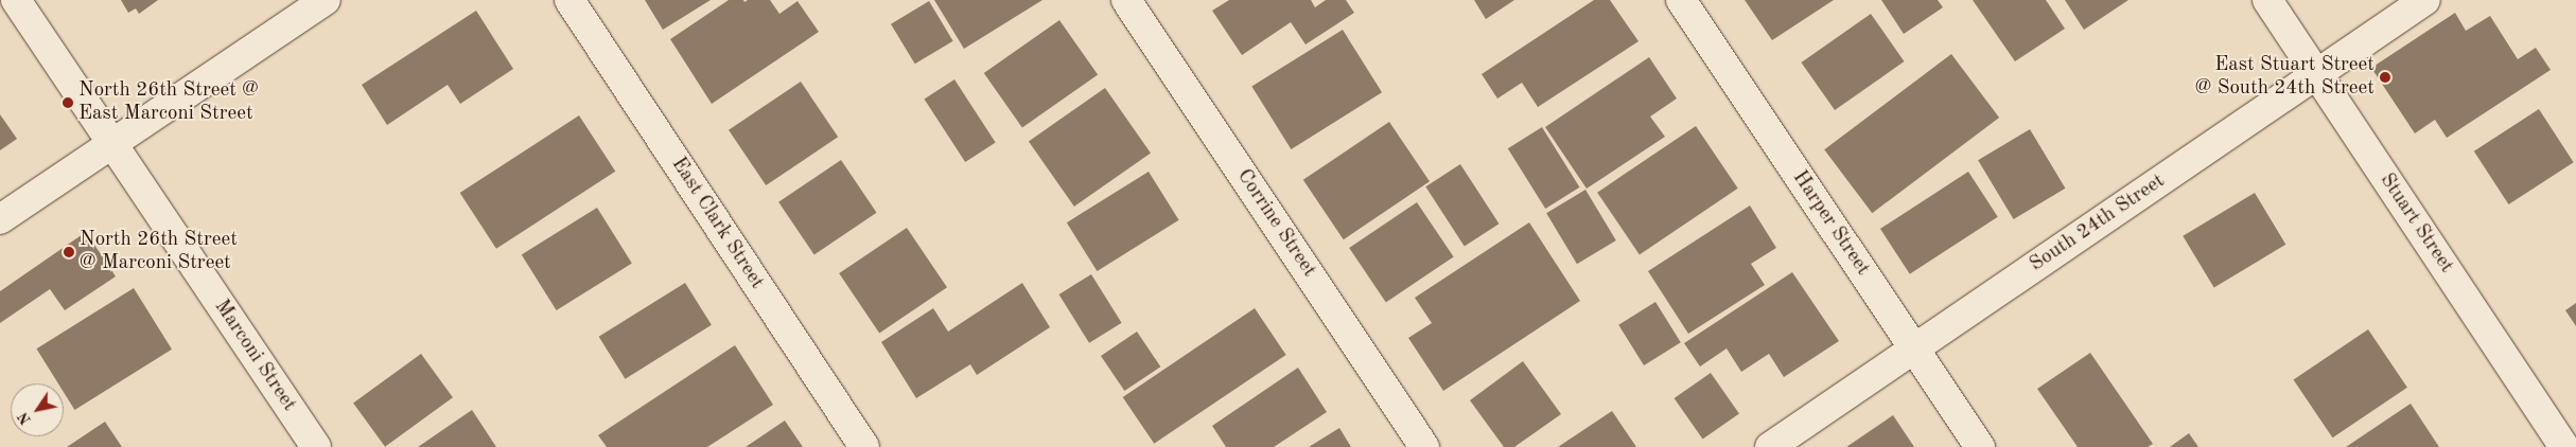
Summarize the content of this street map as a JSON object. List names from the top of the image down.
{
  "streets": {
    "street": [
      "East Clark Street",
      "Corrine Street",
      "Harper Street",
      "South 24th Street",
      "Stuart Street",
      "Marconi Street"
    ]
  },
  "crossings": [
    ["Harper Street", "South 24th Street"],
    ["South 24th Street", "Stuart Street"]
  ],
  "places": ["East Stuart Street @ South 24th Street", "North 26th Street @ East Marconi Street", "North 26th Street @ Marconi Street"],
  "north": "bottom left"
}
